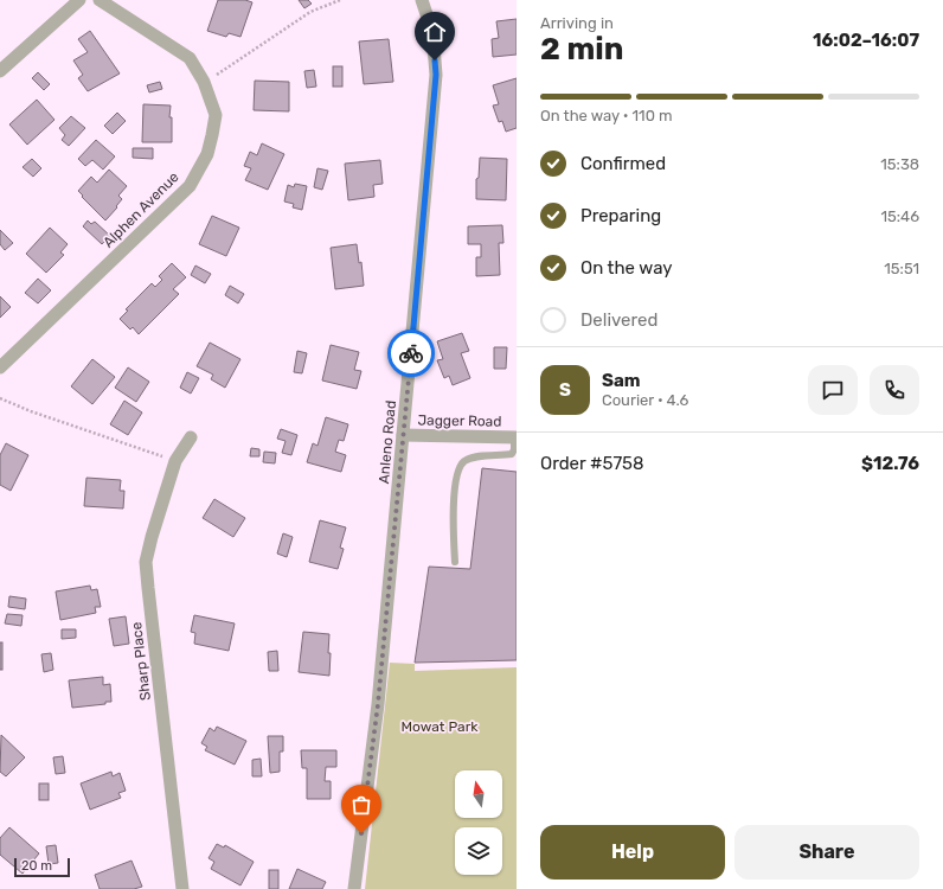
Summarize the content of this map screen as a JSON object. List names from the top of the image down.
{
  "streets": {
    "street": [
      "Alphen Avenue",
      "Jagger Road",
      "Anleno Road",
      "Sharp Place"
    ]
  },
  "crossings": [
    ["Jagger Road", "Anleno Road"]
  ],
  "parks": ["Mowat Park"],
  "scale_bar": "20 m",
  "north": "top",
  "page": {
    "heading": ["2 min", "Arriving in", "16:02–16:07"],
    "panel": [
      "Sam",
      "Courier · 4.6",
      "Order #5758",
      "$12.76"
    ],
    "bar": "On the way · 110 m",
    "list": [
      ["Confirmed", "15:38"],
      ["Preparing", "15:46"],
      ["On the way", "15:51"],
      "Delivered"
    ],
    "round": "S",
    "buttons": ["Help", "Share"],
    "scale": "20 m"
  }
}
